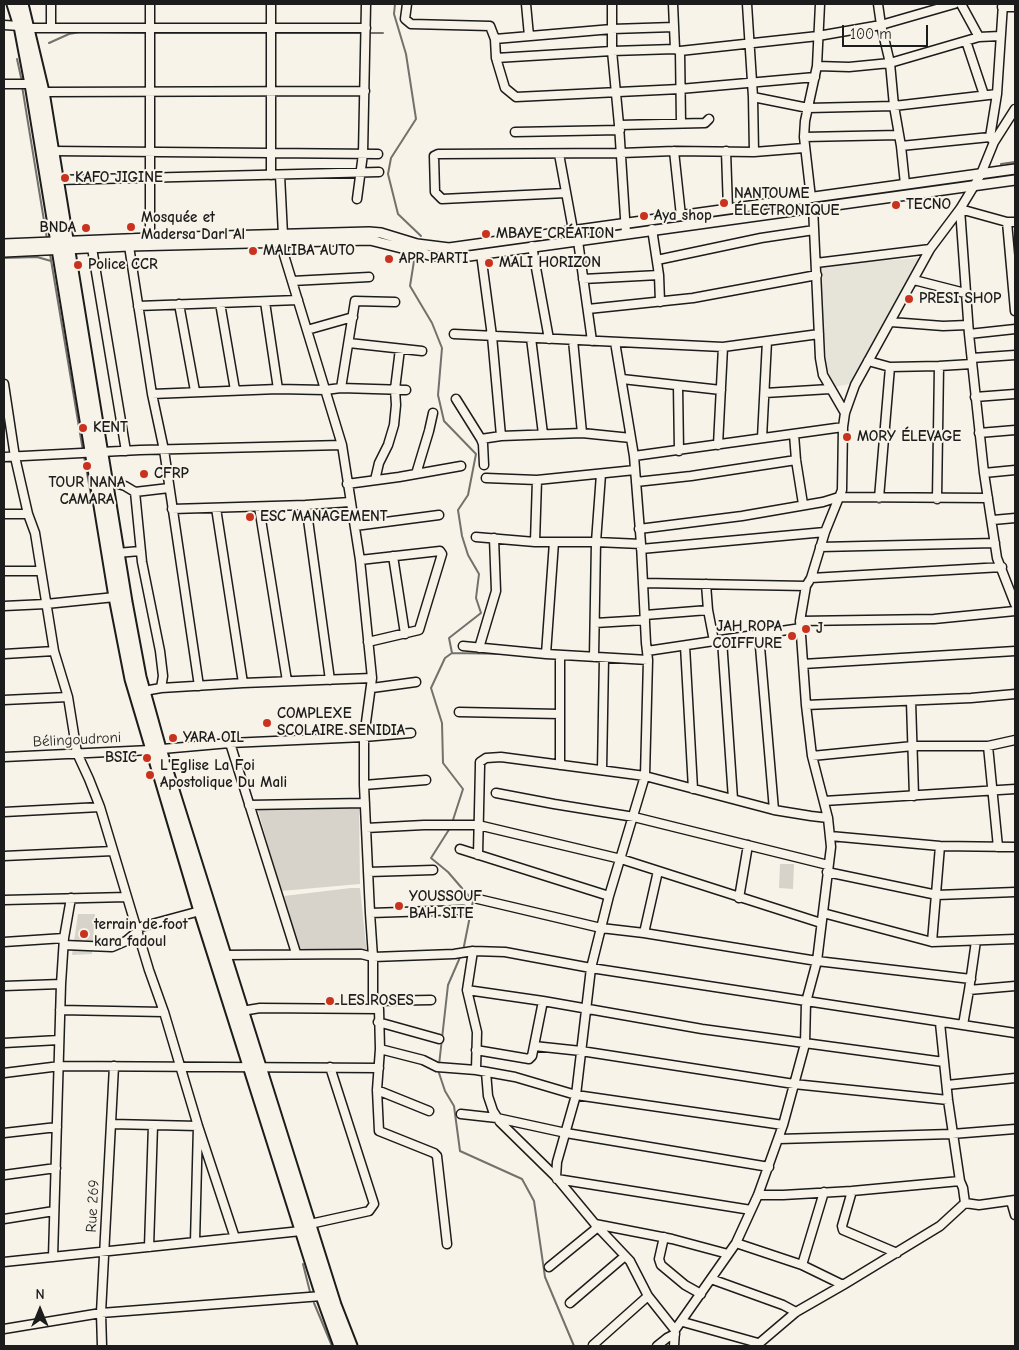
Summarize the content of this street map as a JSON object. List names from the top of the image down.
{
  "streets": {
    "street": ["Bélingoudroni", "Rue 269"]
  },
  "places": [
    "KAFO JIGINE",
    "NANTOUME ÉLECTRONIQUE",
    "TECNO",
    "Aya shop",
    "Mosquée et Madersa Darl Al",
    "BNDA",
    "MBAYE CRÉATION",
    "MALIBA AUTO",
    "APR PARTI",
    "MALI HORIZON",
    "Police CCR",
    "PRESI SHOP",
    "KENT",
    "MORY ÉLEVAGE",
    "TOUR NANA CAMARA",
    "CFRP",
    "ESC MANAGEMENT",
    "J",
    "JAH ROPA COIFFURE",
    "COMPLEXE SCOLAIRE SENIDIA",
    "YARA OIL",
    "BSIC",
    "L'Eglise La Foi Apostolique Du Mali",
    "YOUSSOUF BAH SITE",
    "terrain de foot kara fadoul",
    "LES ROSES"
  ],
  "scale_bar": "100 m",
  "north": "top"
}
